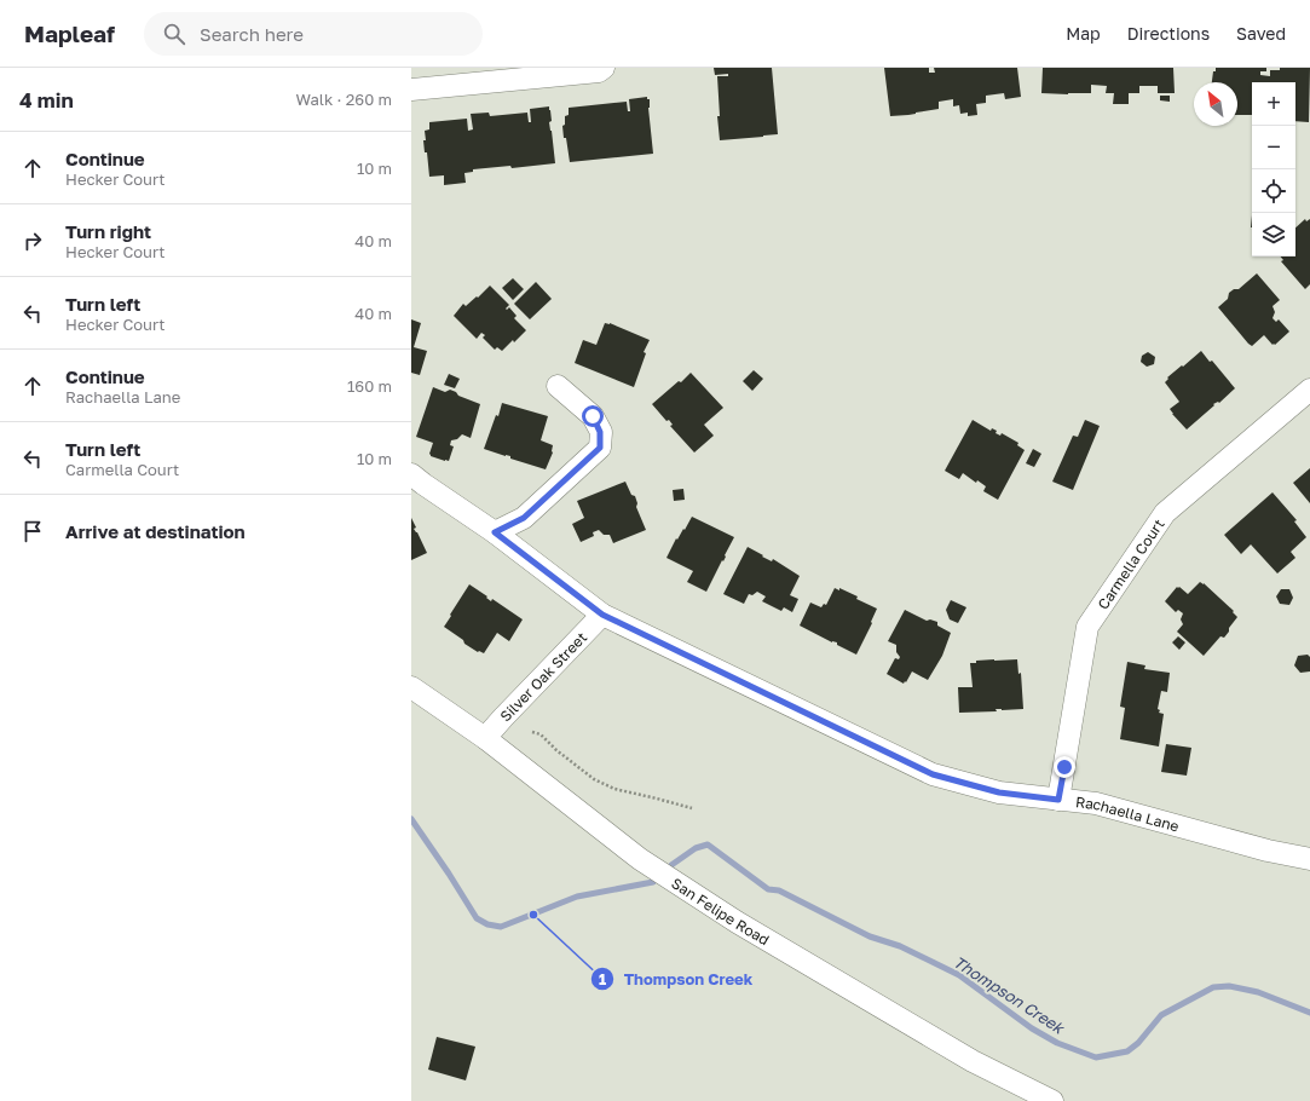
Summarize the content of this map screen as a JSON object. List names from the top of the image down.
{
  "streets": {
    "street": [
      "Carmella Court",
      "Silver Oak Street",
      "Rachaella Lane",
      "San Felipe Road"
    ]
  },
  "crossings": [
    ["Carmella Court", "Rachaella Lane"],
    ["Silver Oak Street", "Rachaella Lane"],
    ["Silver Oak Street", "San Felipe Road"]
  ],
  "water": ["Thompson Creek"],
  "places": ["Thompson Creek"],
  "north": "top left",
  "page": {
    "header": "Mapleaf",
    "search": "Search here",
    "nav": ["Map", "Directions", "Saved"],
    "heading": ["4 min", "Walk · 260 m"],
    "map_buttons": ["+", "−"],
    "list": [
      ["Continue", "Hecker Court", "10 m"],
      ["Turn right", "Hecker Court", "40 m"],
      ["Turn left", "Hecker Court", "40 m"],
      ["Continue", "Rachaella Lane", "160 m"],
      ["Turn left", "Carmella Court", "10 m"],
      "Arrive at destination"
    ]
  }
}
